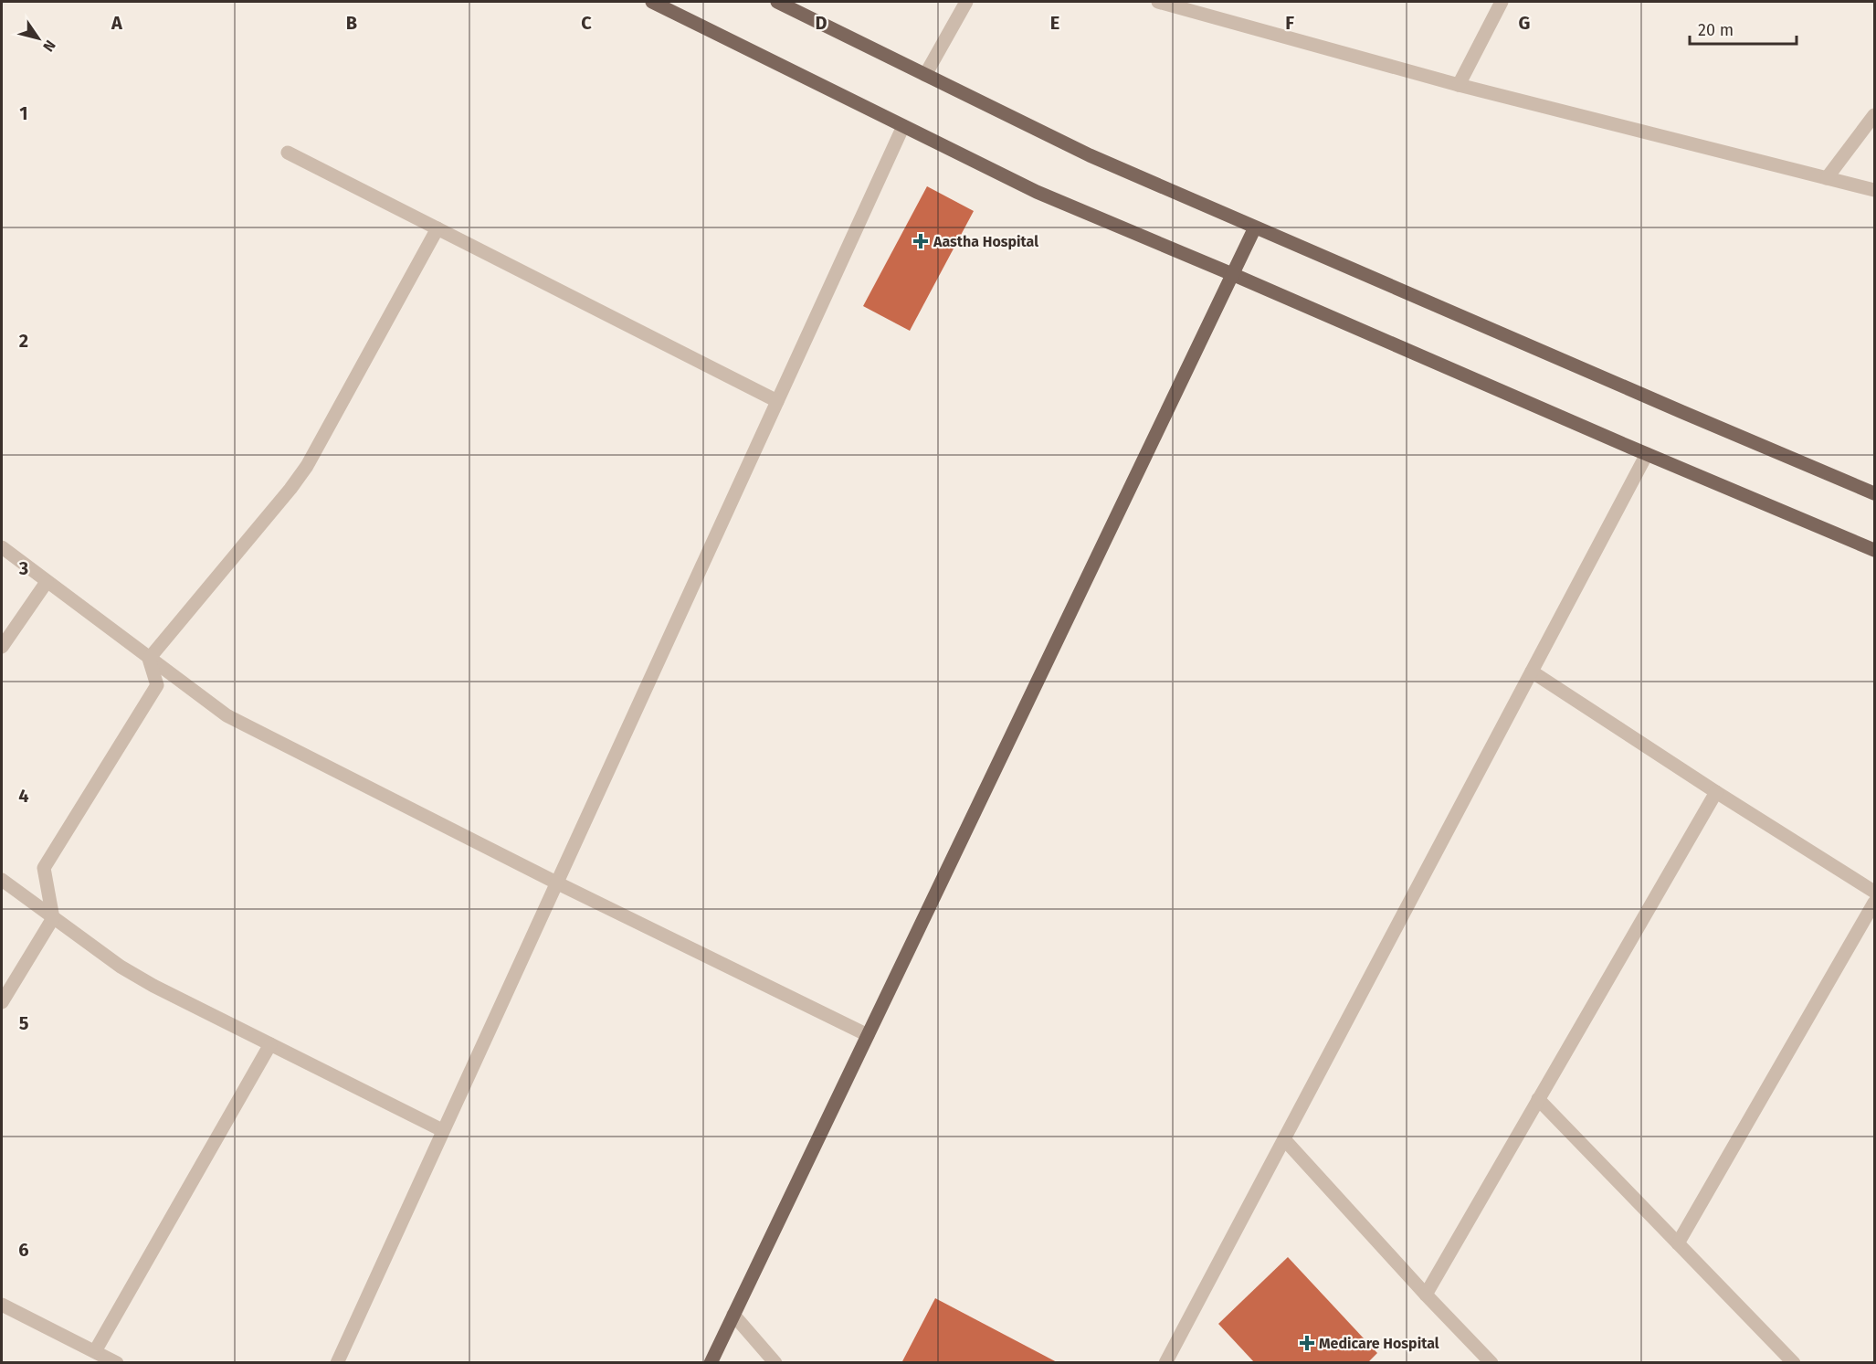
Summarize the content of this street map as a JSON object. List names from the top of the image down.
{
  "places": {
    "health": ["Aastha Hospital", "Medicare Hospital"]
  },
  "scale_bar": "20 m",
  "north": "bottom right",
  "grid": {
    "columns": [
      "A",
      "B",
      "C",
      "D",
      "E",
      "F",
      "G"
    ],
    "rows": [
      "1",
      "2",
      "3",
      "4",
      "5",
      "6"
    ]
  }
}
